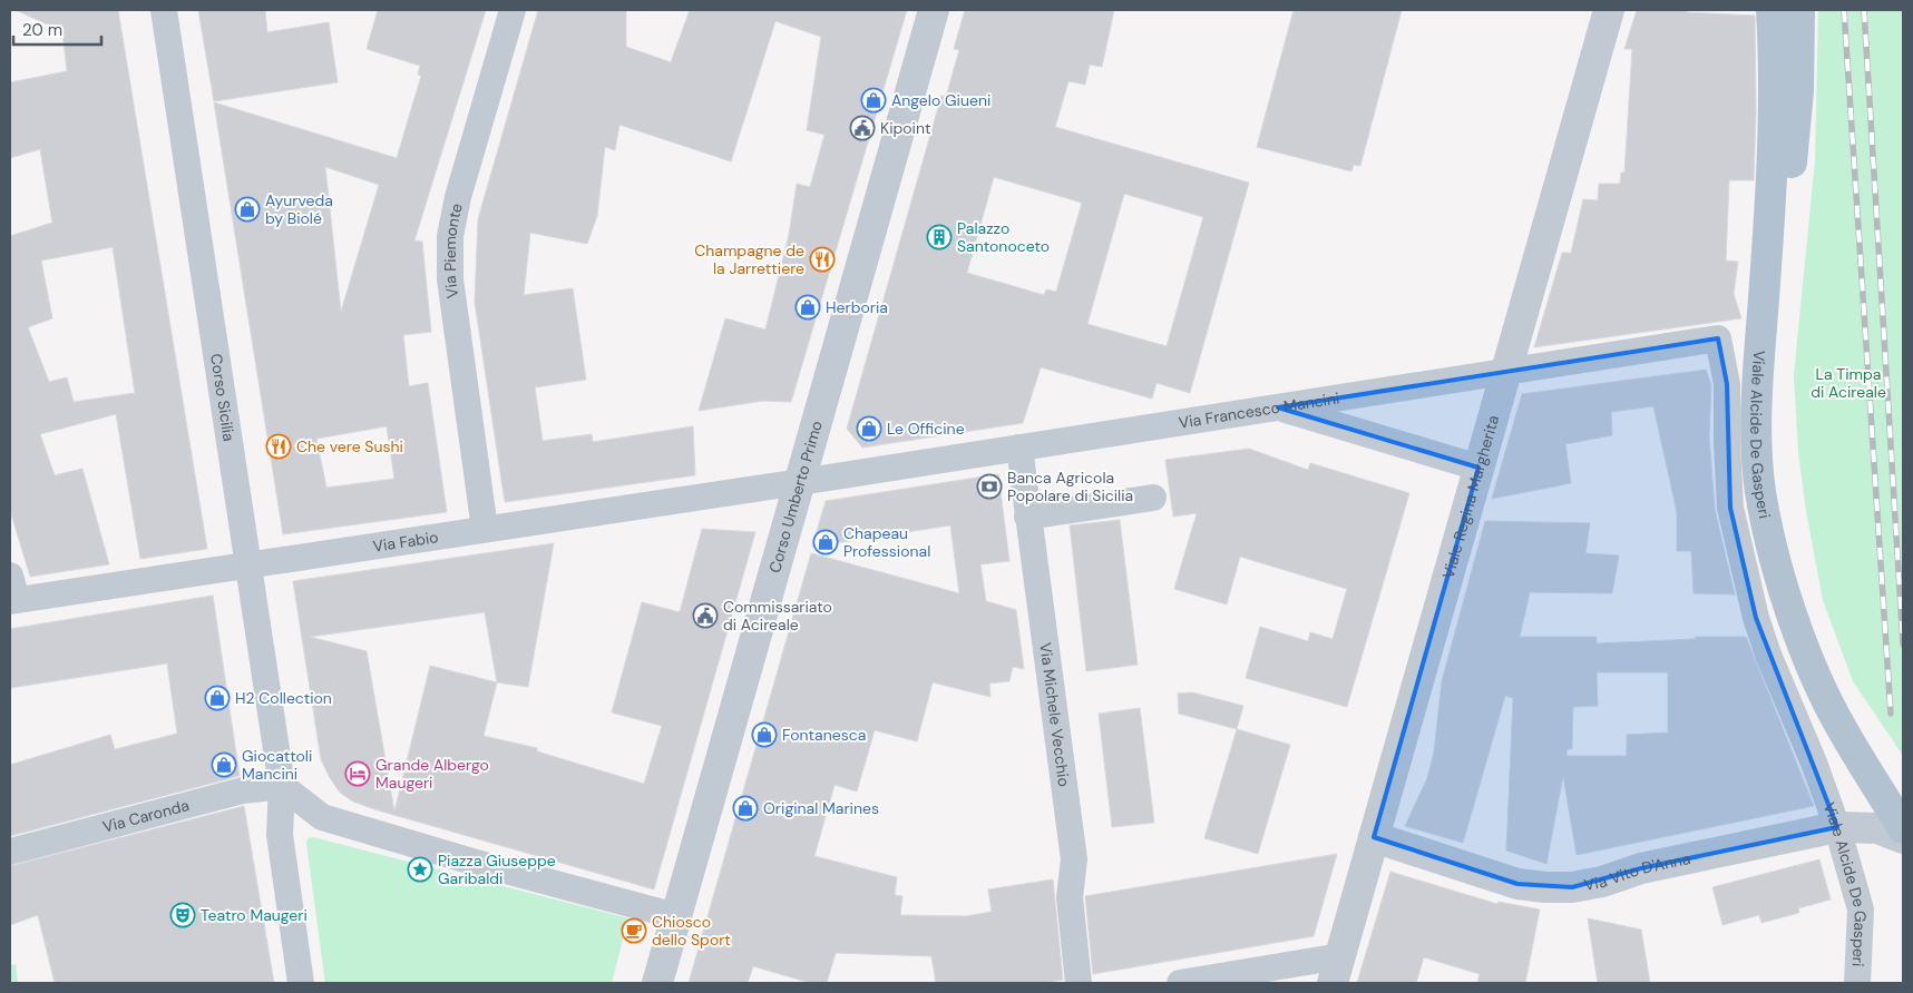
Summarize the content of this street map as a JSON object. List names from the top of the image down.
{
  "streets": {
    "main road": ["Viale Alcide De Gasperi"],
    "street": [
      "Via Piemonte",
      "Corso Sicilia",
      "Via Francesco Mancini",
      "Corso Umberto Primo",
      "Viale Regina Margherita",
      "Via Fabio",
      "Via Michele Vecchio",
      "Via Caronda",
      "Via Vito D'Anna"
    ]
  },
  "crossings": [
    ["Via Piemonte", "Via Fabio"],
    ["Corso Sicilia", "Via Fabio"],
    ["Corso Sicilia", "Via Caronda"],
    ["Via Francesco Mancini", "Viale Alcide De Gasperi"],
    ["Via Francesco Mancini", "Corso Umberto Primo"],
    ["Via Francesco Mancini", "Viale Regina Margherita"],
    ["Via Francesco Mancini", "Via Fabio"],
    ["Via Francesco Mancini", "Via Michele Vecchio"],
    ["Viale Alcide De Gasperi", "Via Vito D'Anna"],
    ["Corso Umberto Primo", "Via Fabio"],
    ["Viale Regina Margherita", "Via Vito D'Anna"]
  ],
  "parks": ["La Timpa di Acireale"],
  "places": {
    "shop": [
      "Angelo Giueni",
      "Ayurveda by Biolé",
      "Herboria",
      "Le Officine",
      "Chapeau Professional",
      "H2 Collection",
      "Fontanesca",
      "Giocattoli Mancini",
      "Original Marines"
    ],
    "public building": ["Kipoint", "Commissariato di Acireale"],
    "building": ["Palazzo Santonoceto"],
    "restaurant": ["Champagne de la Jarrettiere", "Che vere Sushi"],
    "bank": ["Banca Agricola Popolare di Sicilia"],
    "hotel": ["Grande Albergo Maugeri"],
    "place": ["Piazza Giuseppe Garibaldi"],
    "theatre": ["Teatro Maugeri"],
    "cafe": ["Chiosco dello Sport"]
  },
  "scale_bar": "20 m"
}
